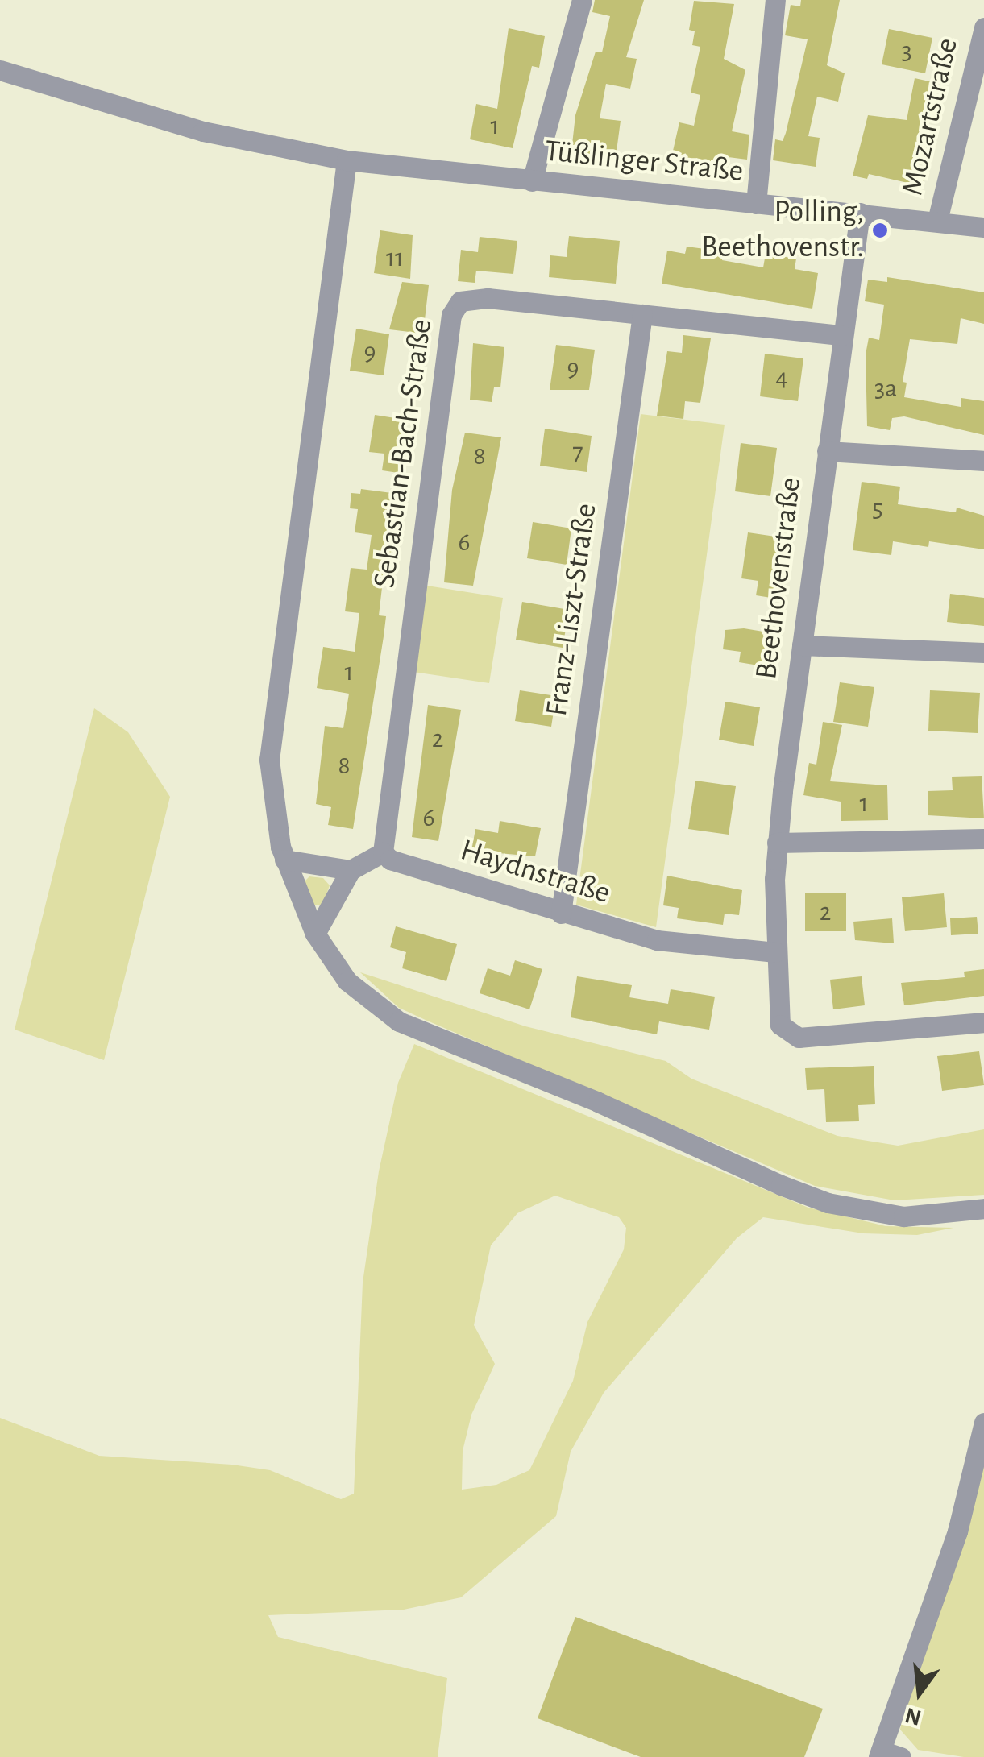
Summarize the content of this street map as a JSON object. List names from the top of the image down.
{
  "streets": {
    "street": [
      "Mozartstraße",
      "Tüßlinger Straße",
      "Sebastian-Bach-Straße",
      "Beethovenstraße",
      "Franz-Liszt-Straße",
      "Haydnstraße"
    ]
  },
  "crossings": [
    ["Mozartstraße", "Tüßlinger Straße"],
    ["Tüßlinger Straße", "Beethovenstraße"],
    ["Sebastian-Bach-Straße", "Beethovenstraße"],
    ["Sebastian-Bach-Straße", "Franz-Liszt-Straße"],
    ["Sebastian-Bach-Straße", "Haydnstraße"],
    ["Beethovenstraße", "Haydnstraße"],
    ["Franz-Liszt-Straße", "Haydnstraße"]
  ],
  "places": ["Polling, Beethovenstr."],
  "house_numbers": [
    "3",
    "1",
    "11",
    "9",
    "9",
    "4",
    "3a",
    "7",
    "8",
    "5",
    "6",
    "1",
    "2",
    "8",
    "1",
    "6",
    "2"
  ],
  "north": "bottom"
}
